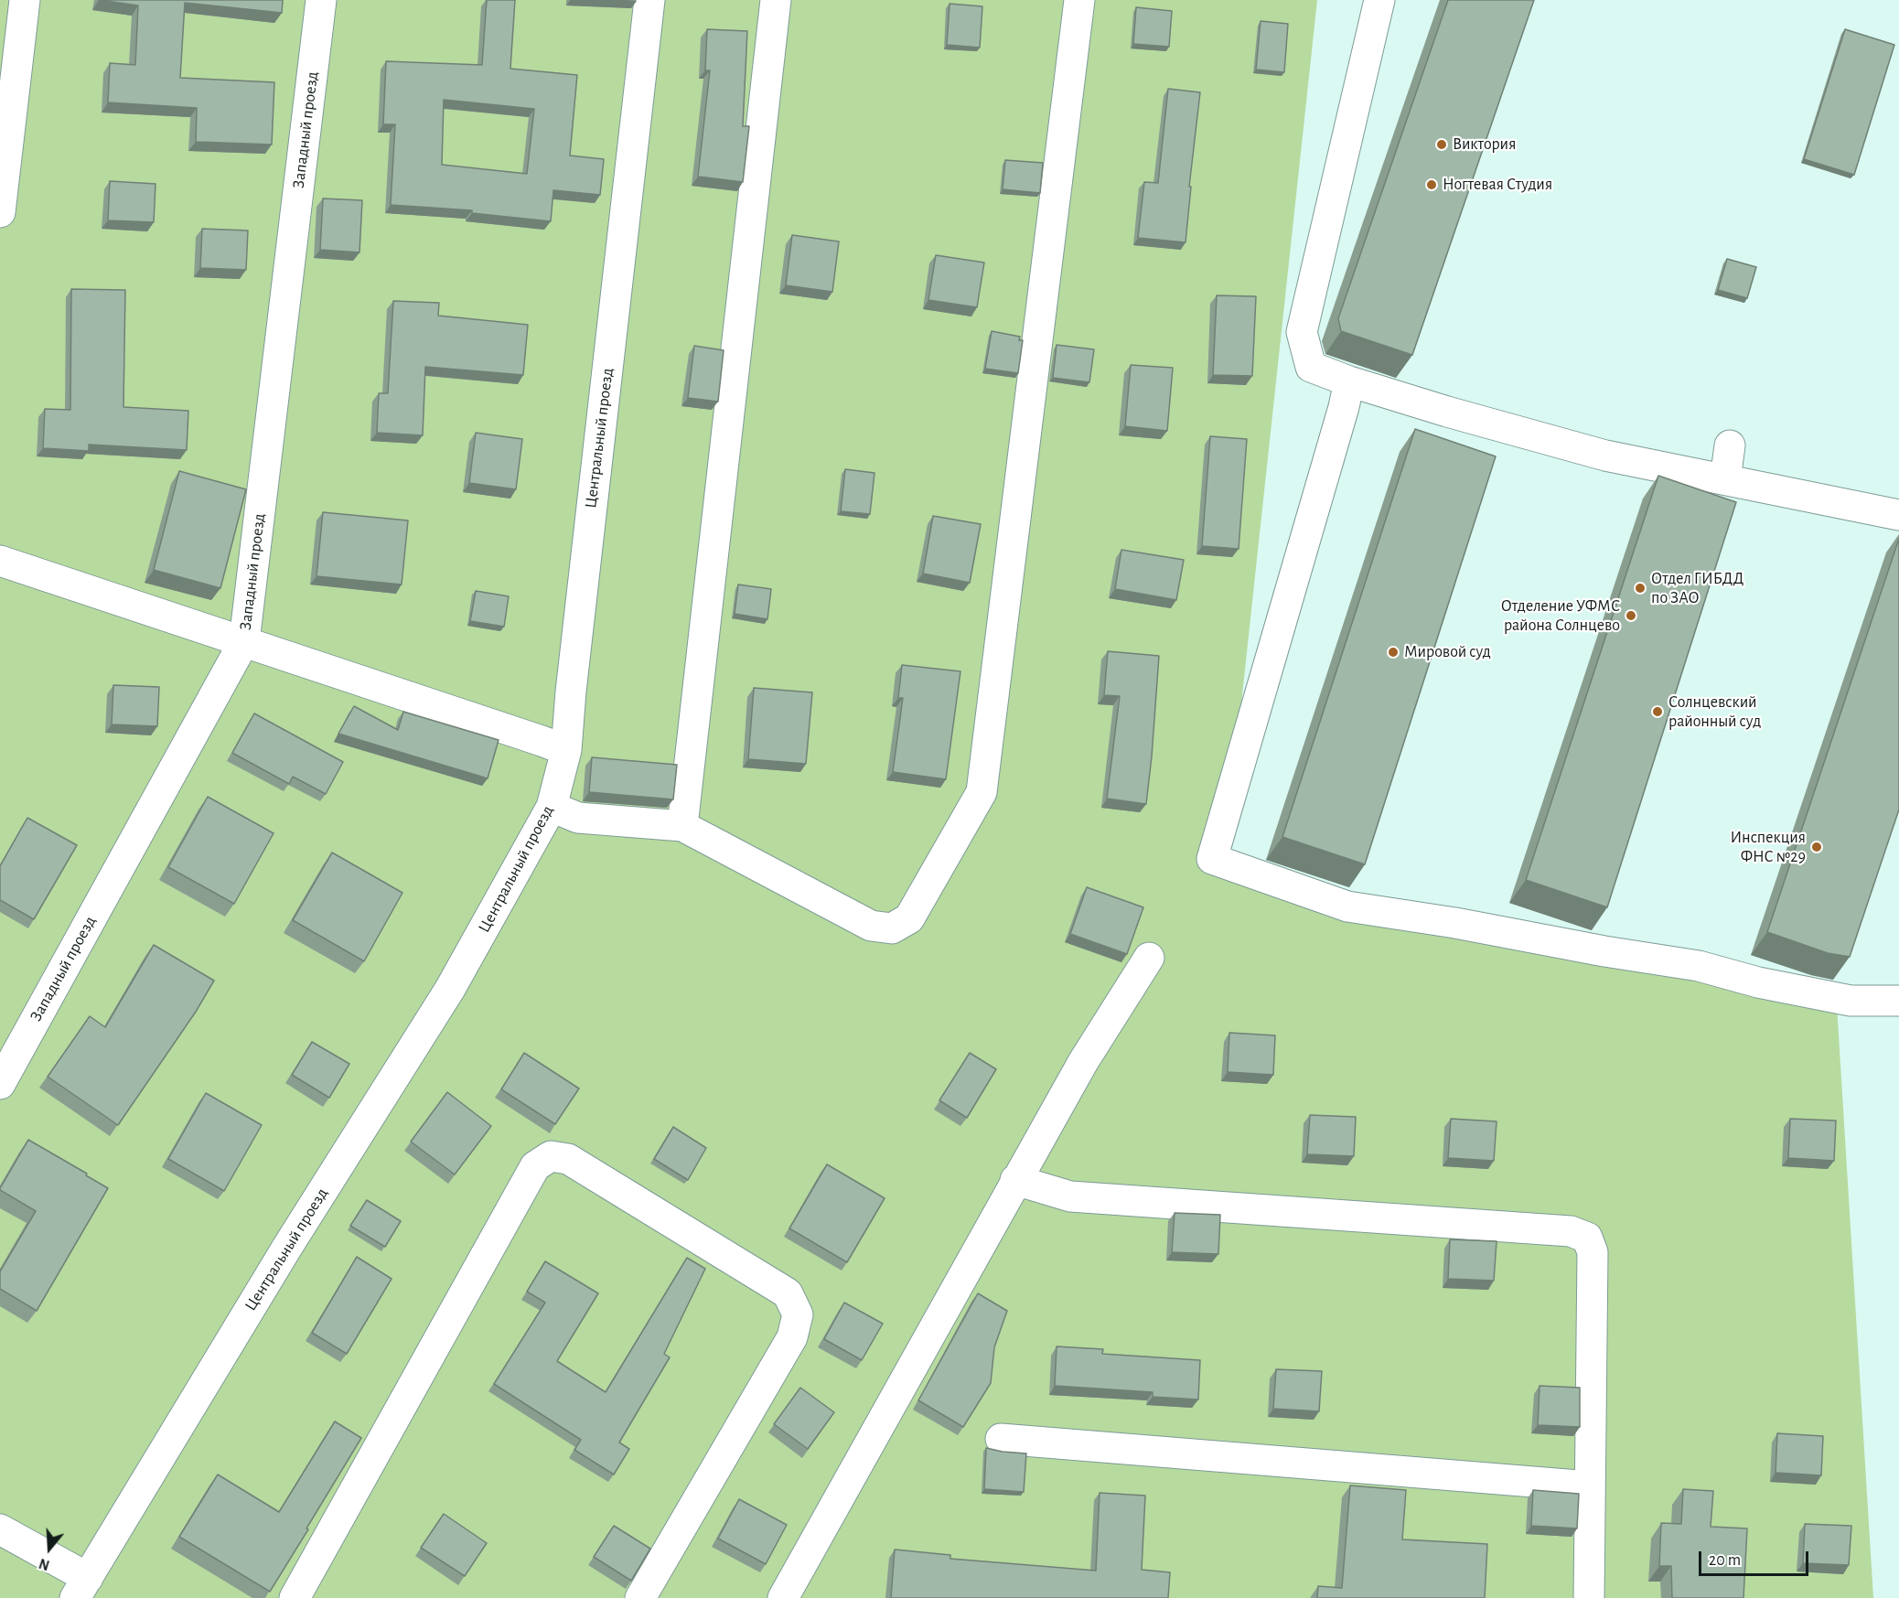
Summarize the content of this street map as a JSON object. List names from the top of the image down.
{
  "streets": {
    "lane": ["Западный проезд", "Центральный проезд"]
  },
  "places": [
    "Виктория",
    "Ногтевая Студия",
    "Отдел ГИБДД по ЗАО",
    "Отделение УФМС района Солнцево",
    "Мировой суд",
    "Солнцевский районный суд",
    "Инспекция ФНС №29"
  ],
  "scale_bar": "20 m",
  "north": "bottom"
}
